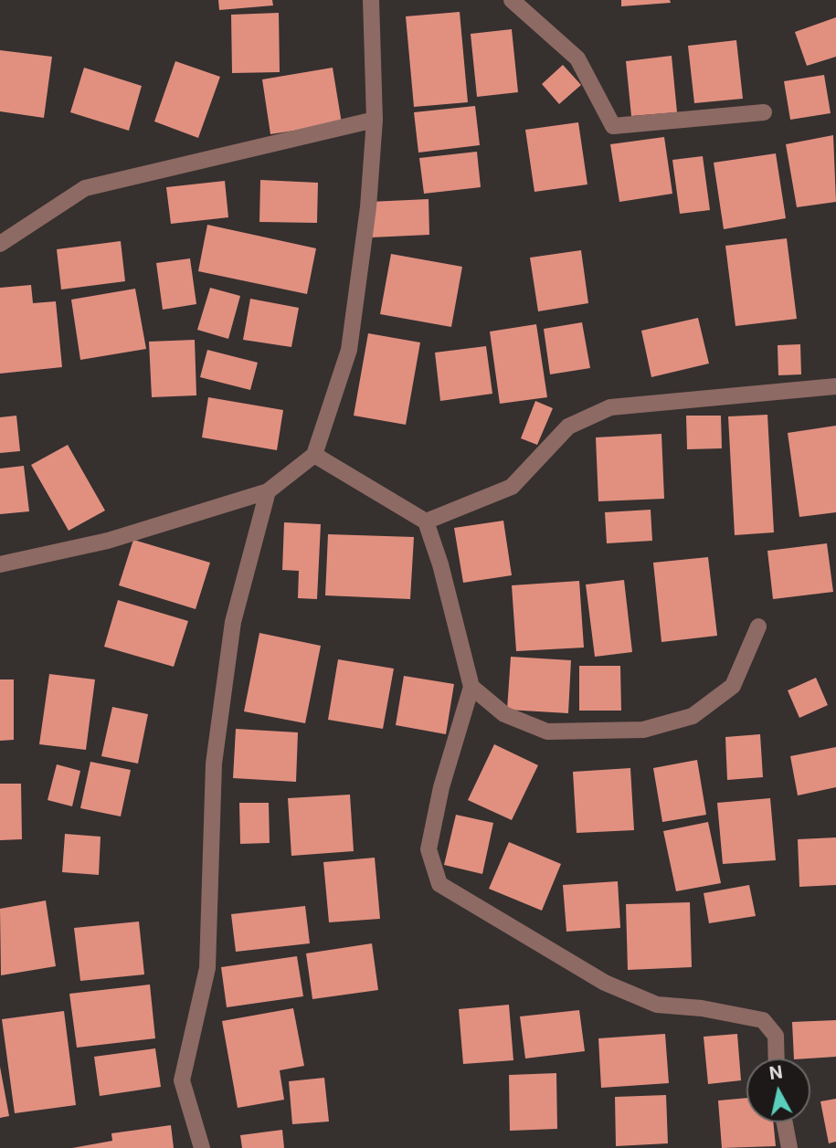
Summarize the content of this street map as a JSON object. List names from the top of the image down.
{
  "north": "top"
}
